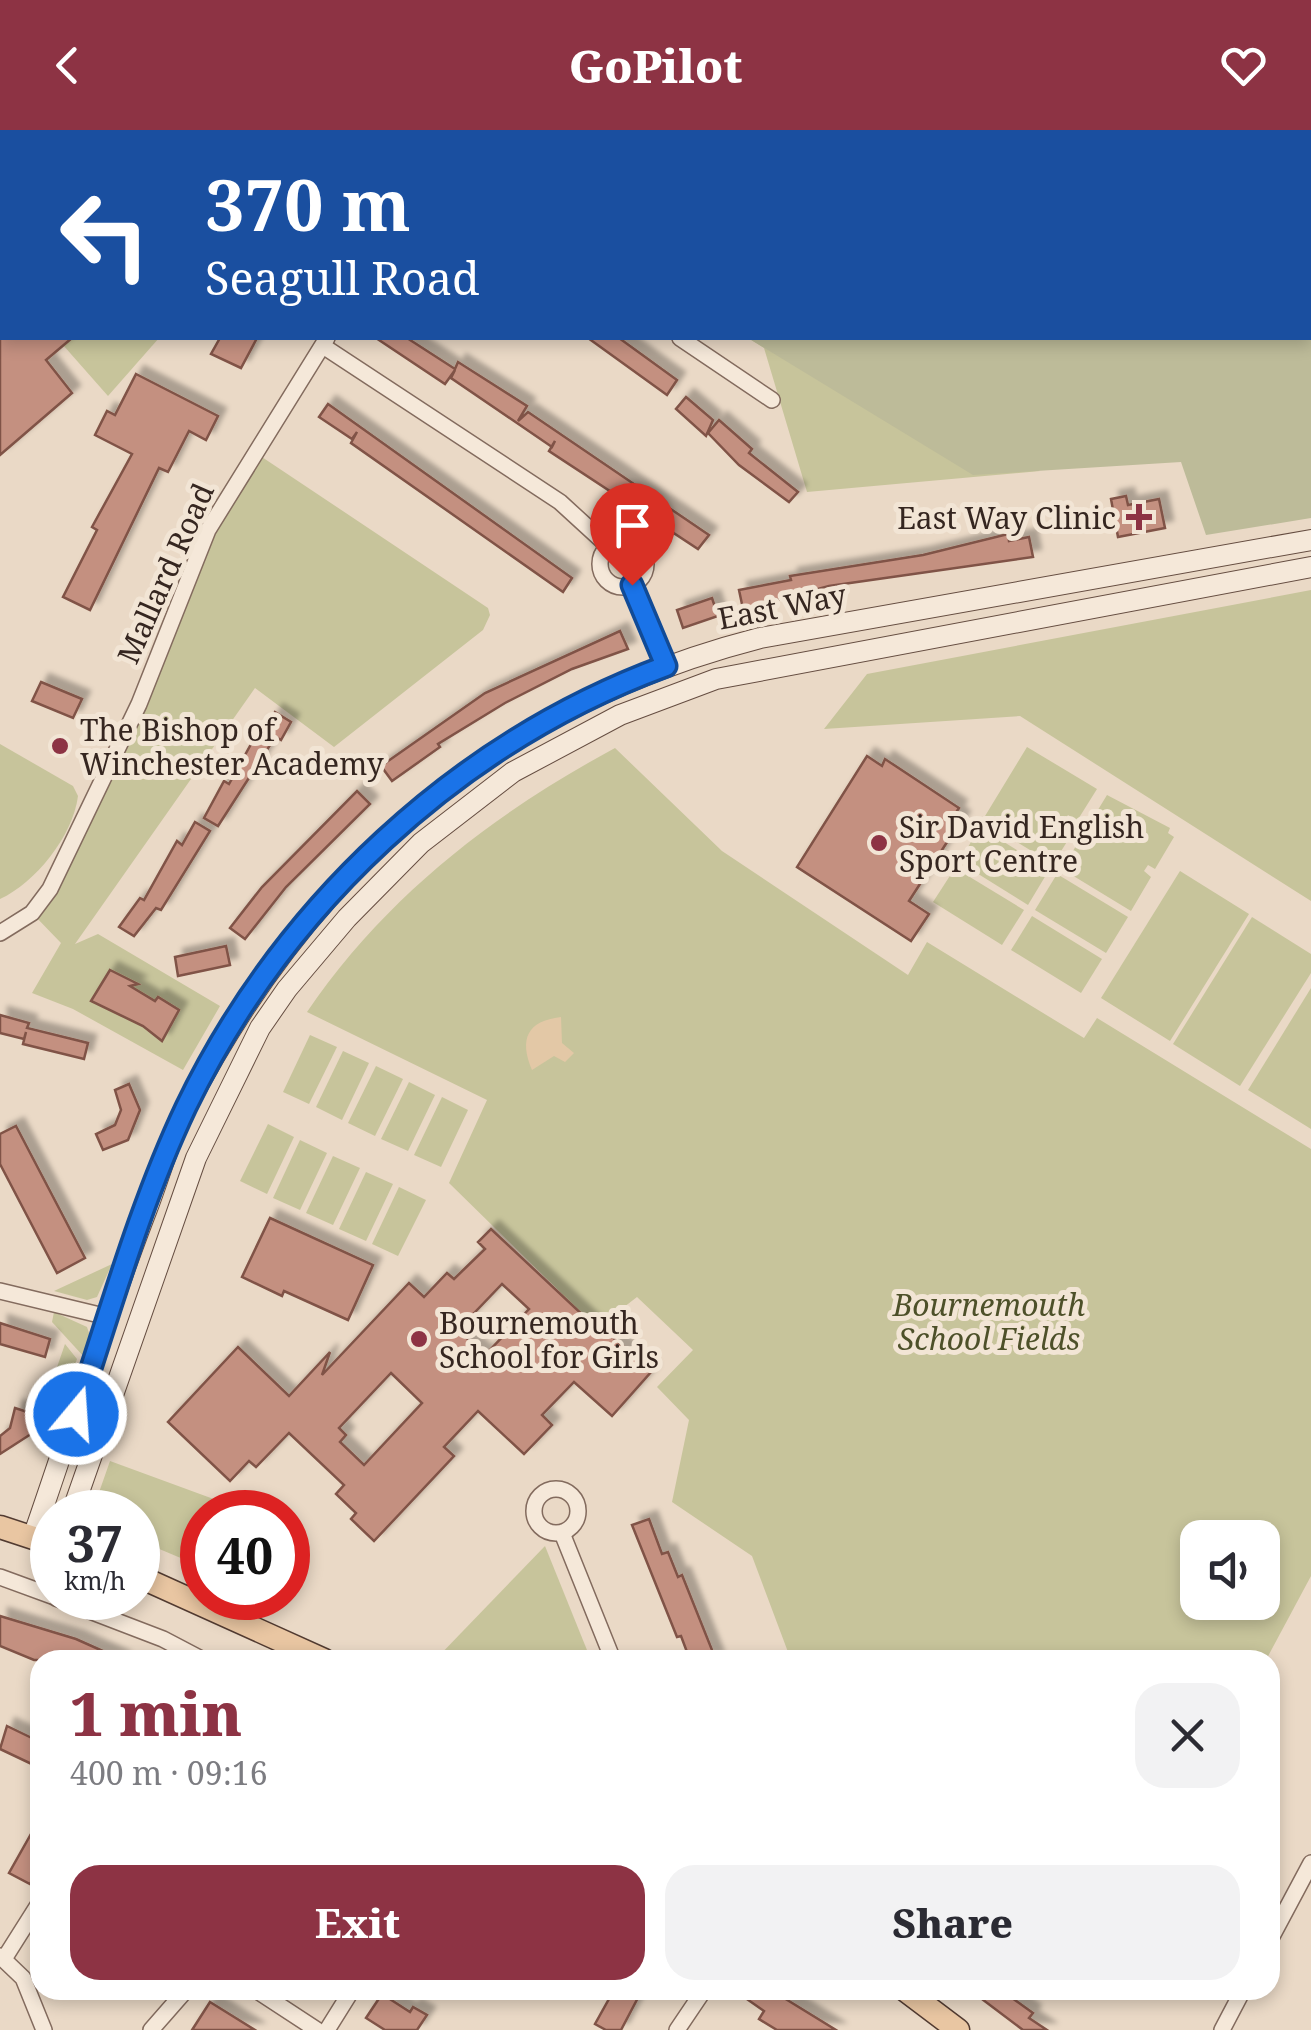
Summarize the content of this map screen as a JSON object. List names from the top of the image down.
{
  "streets": {
    "street": ["Mallard Road", "East Way"]
  },
  "parks": ["Bournemouth School Fields"],
  "places": {
    "health": ["East Way Clinic"],
    "other": ["The Bishop of Winchester Academy", "Sir David English Sport Centre", "Bournemouth School for Girls"]
  },
  "page": {
    "header": "GoPilot",
    "turn": ["370 m", "Seagull Road"],
    "speed": "37 km/h",
    "limit": "40",
    "heading": ["1 min", "400 m · 09:16"],
    "buttons": ["Exit", "Share"]
  }
}
